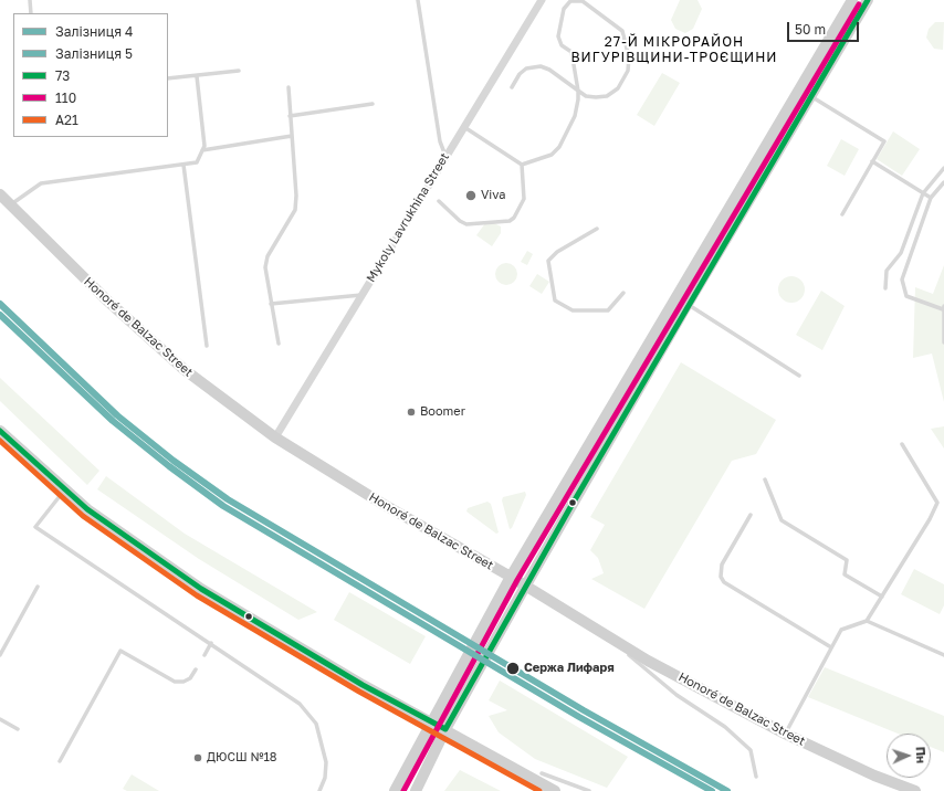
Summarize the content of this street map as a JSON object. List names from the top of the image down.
{
  "streets": {
    "street": ["Mykoly Lavrukhina Street", "Honoré de Balzac Street"]
  },
  "crossings": [
    ["Mykoly Lavrukhina Street", "Honoré de Balzac Street"]
  ],
  "districts": ["27-Й МІКРОРАЙОН ВИГУРІВЩИНИ-ТРОЄЩИНИ"],
  "places": [
    "Viva",
    "Boomer",
    "Сержа Лифаря",
    "ДЮСШ №18"
  ],
  "lines": [
    "transit line 73",
    "transit line 110",
    "rail line 4",
    "rail line 5",
    "transit line А21"
  ],
  "legend": [
    "Залізниця 4",
    "Залізниця 5",
    "73",
    "110",
    "А21"
  ],
  "scale_bar": "50 m",
  "north": "right"
}
